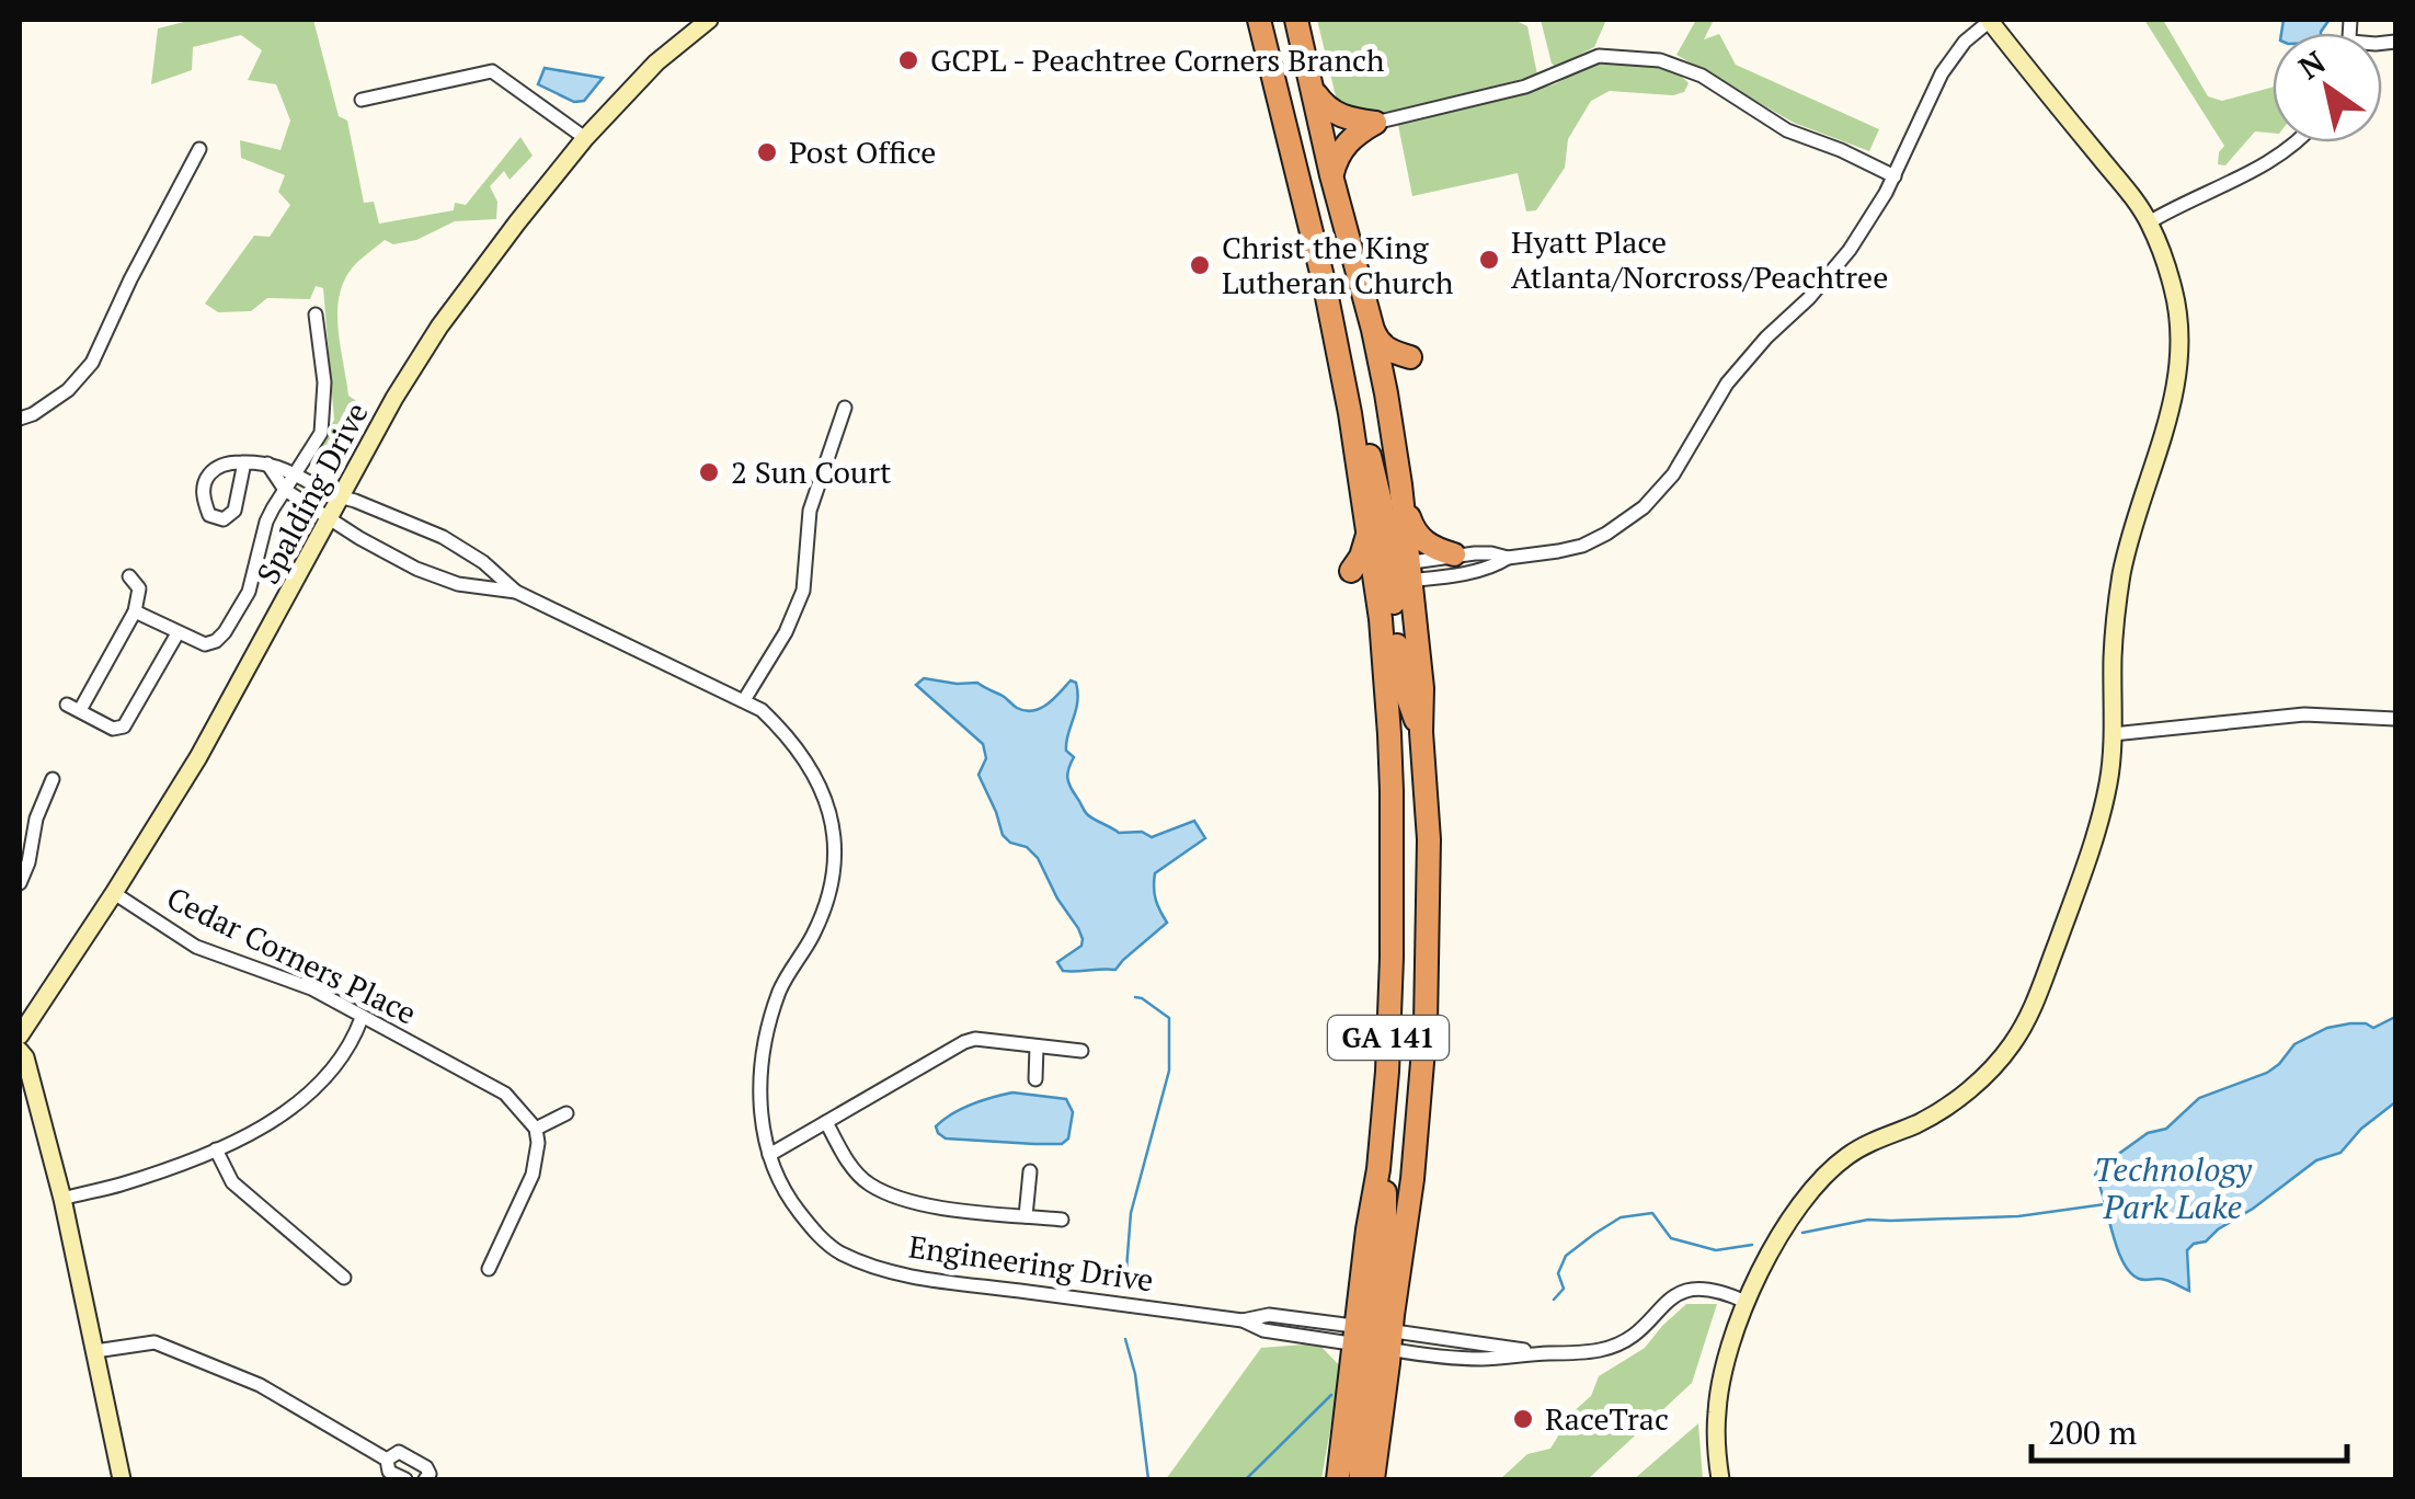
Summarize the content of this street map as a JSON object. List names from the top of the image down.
{
  "streets": {
    "highway": ["GA 141"],
    "street": ["Spalding Drive", "Cedar Corners Place", "Engineering Drive"]
  },
  "crossings": [
    ["Spalding Drive", "Cedar Corners Place"],
    ["Spalding Drive", "Engineering Drive"],
    ["GA 141", "Engineering Drive"]
  ],
  "water": ["Technology Park Lake"],
  "places": [
    "GCPL - Peachtree Corners Branch",
    "Post Office",
    "Hyatt Place Atlanta/Norcross/Peachtree",
    "Christ the King Lutheran Church",
    "2 Sun Court",
    "RaceTrac"
  ],
  "scale_bar": "200 m",
  "north": "top left"
}
